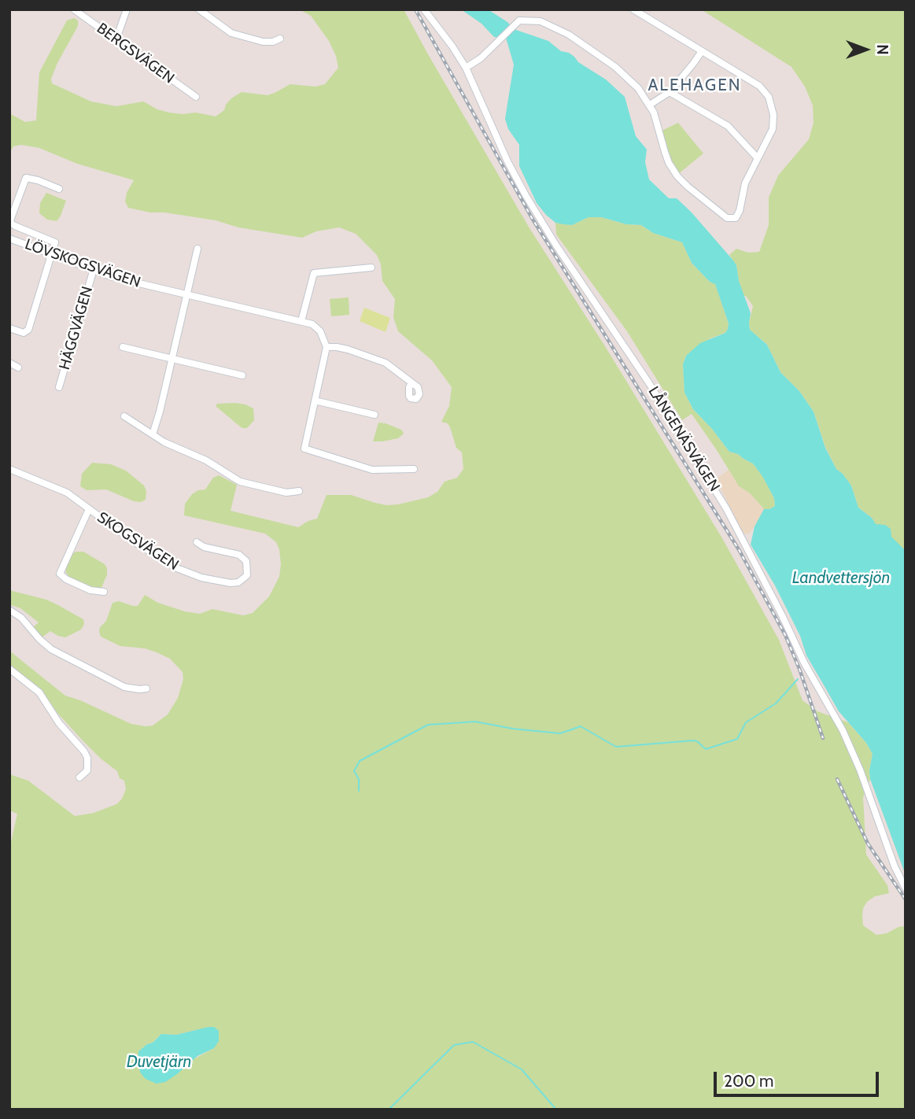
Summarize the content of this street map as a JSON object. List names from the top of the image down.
{
  "streets": {
    "street": [
      "BERGSVÄGEN",
      "LÖVSKOGSVÄGEN",
      "HÄGGVÄGEN",
      "LÅNGENÄSVÄGEN",
      "SKOGSVÄGEN"
    ]
  },
  "crossings": [
    ["LÖVSKOGSVÄGEN", "HÄGGVÄGEN"]
  ],
  "districts": ["ALEHAGEN"],
  "water": ["Landvettersjön", "Duvetjärn"],
  "scale_bar": "200 m",
  "north": "right"
}
